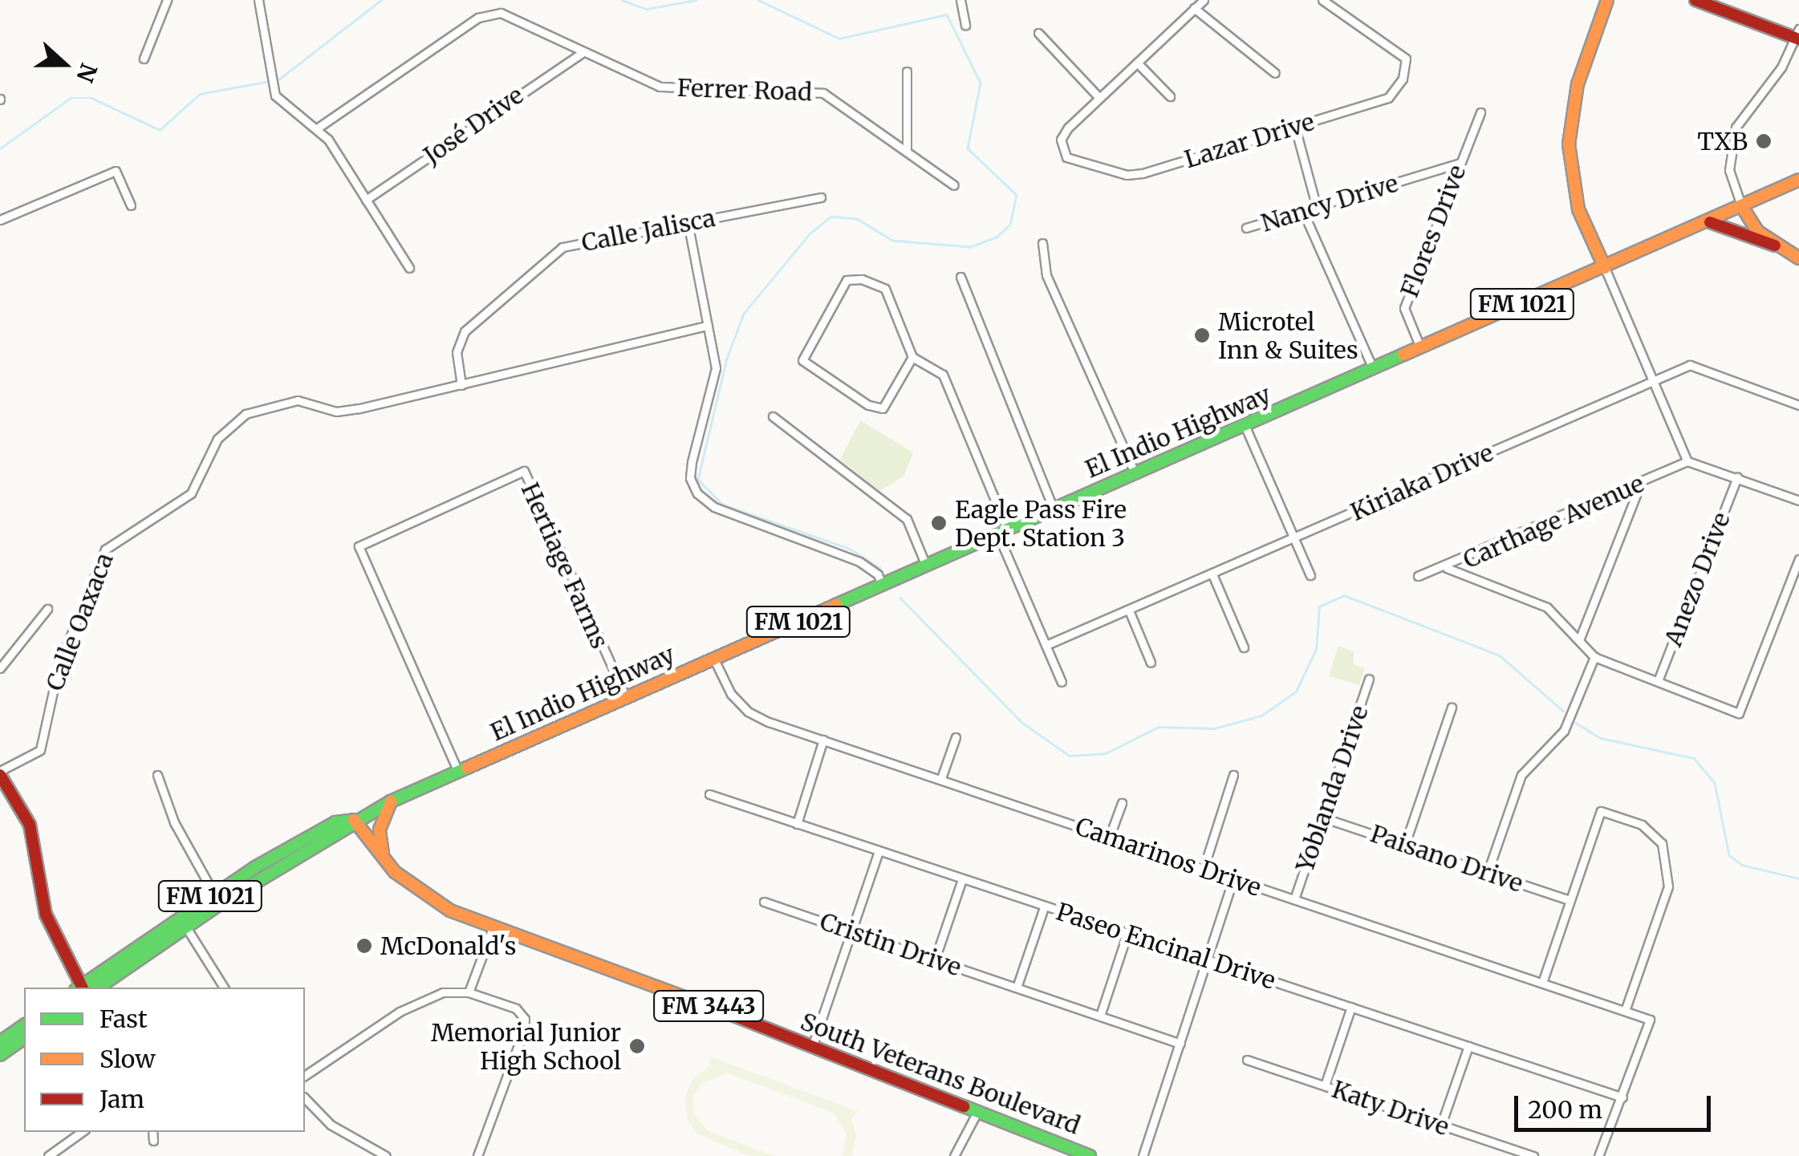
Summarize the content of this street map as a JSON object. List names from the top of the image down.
{
  "streets": {
    "main road": [
      "FM 1021",
      "El Indio Highway",
      "FM 3443",
      "South Veterans Boulevard"
    ],
    "street": [
      "Ferrer Road",
      "José Drive",
      "Lazar Drive",
      "Nancy Drive",
      "Calle Jalisca",
      "Flores Drive",
      "Kiriaka Drive",
      "Carthage Avenue",
      "Hertiage Farms",
      "Anezo Drive",
      "Calle Oaxaca",
      "Yoblanda Drive",
      "Camarinos Drive",
      "Paisano Drive",
      "Cristin Drive",
      "Paseo Encinal Drive",
      "Katy Drive"
    ]
  },
  "crossings": [
    ["Ferrer Road", "José Drive"],
    ["Nancy Drive", "Flores Drive"],
    ["Calle Jalisca", "Calle Oaxaca"],
    ["Flores Drive", "El Indio Highway"],
    ["El Indio Highway", "Hertiage Farms"],
    ["El Indio Highway", "Camarinos Drive"],
    ["El Indio Highway", "South Veterans Boulevard"],
    ["Yoblanda Drive", "Camarinos Drive"],
    ["Yoblanda Drive", "Paisano Drive"],
    ["Camarinos Drive", "Paseo Encinal Drive"]
  ],
  "places": [
    "TXB",
    "Microtel Inn & Suites",
    "Eagle Pass Fire Dept. Station 3",
    "McDonald's",
    "Memorial Junior High School"
  ],
  "legend": ["Fast", "Slow", "Jam"],
  "scale_bar": "200 m",
  "north": "right"
}
